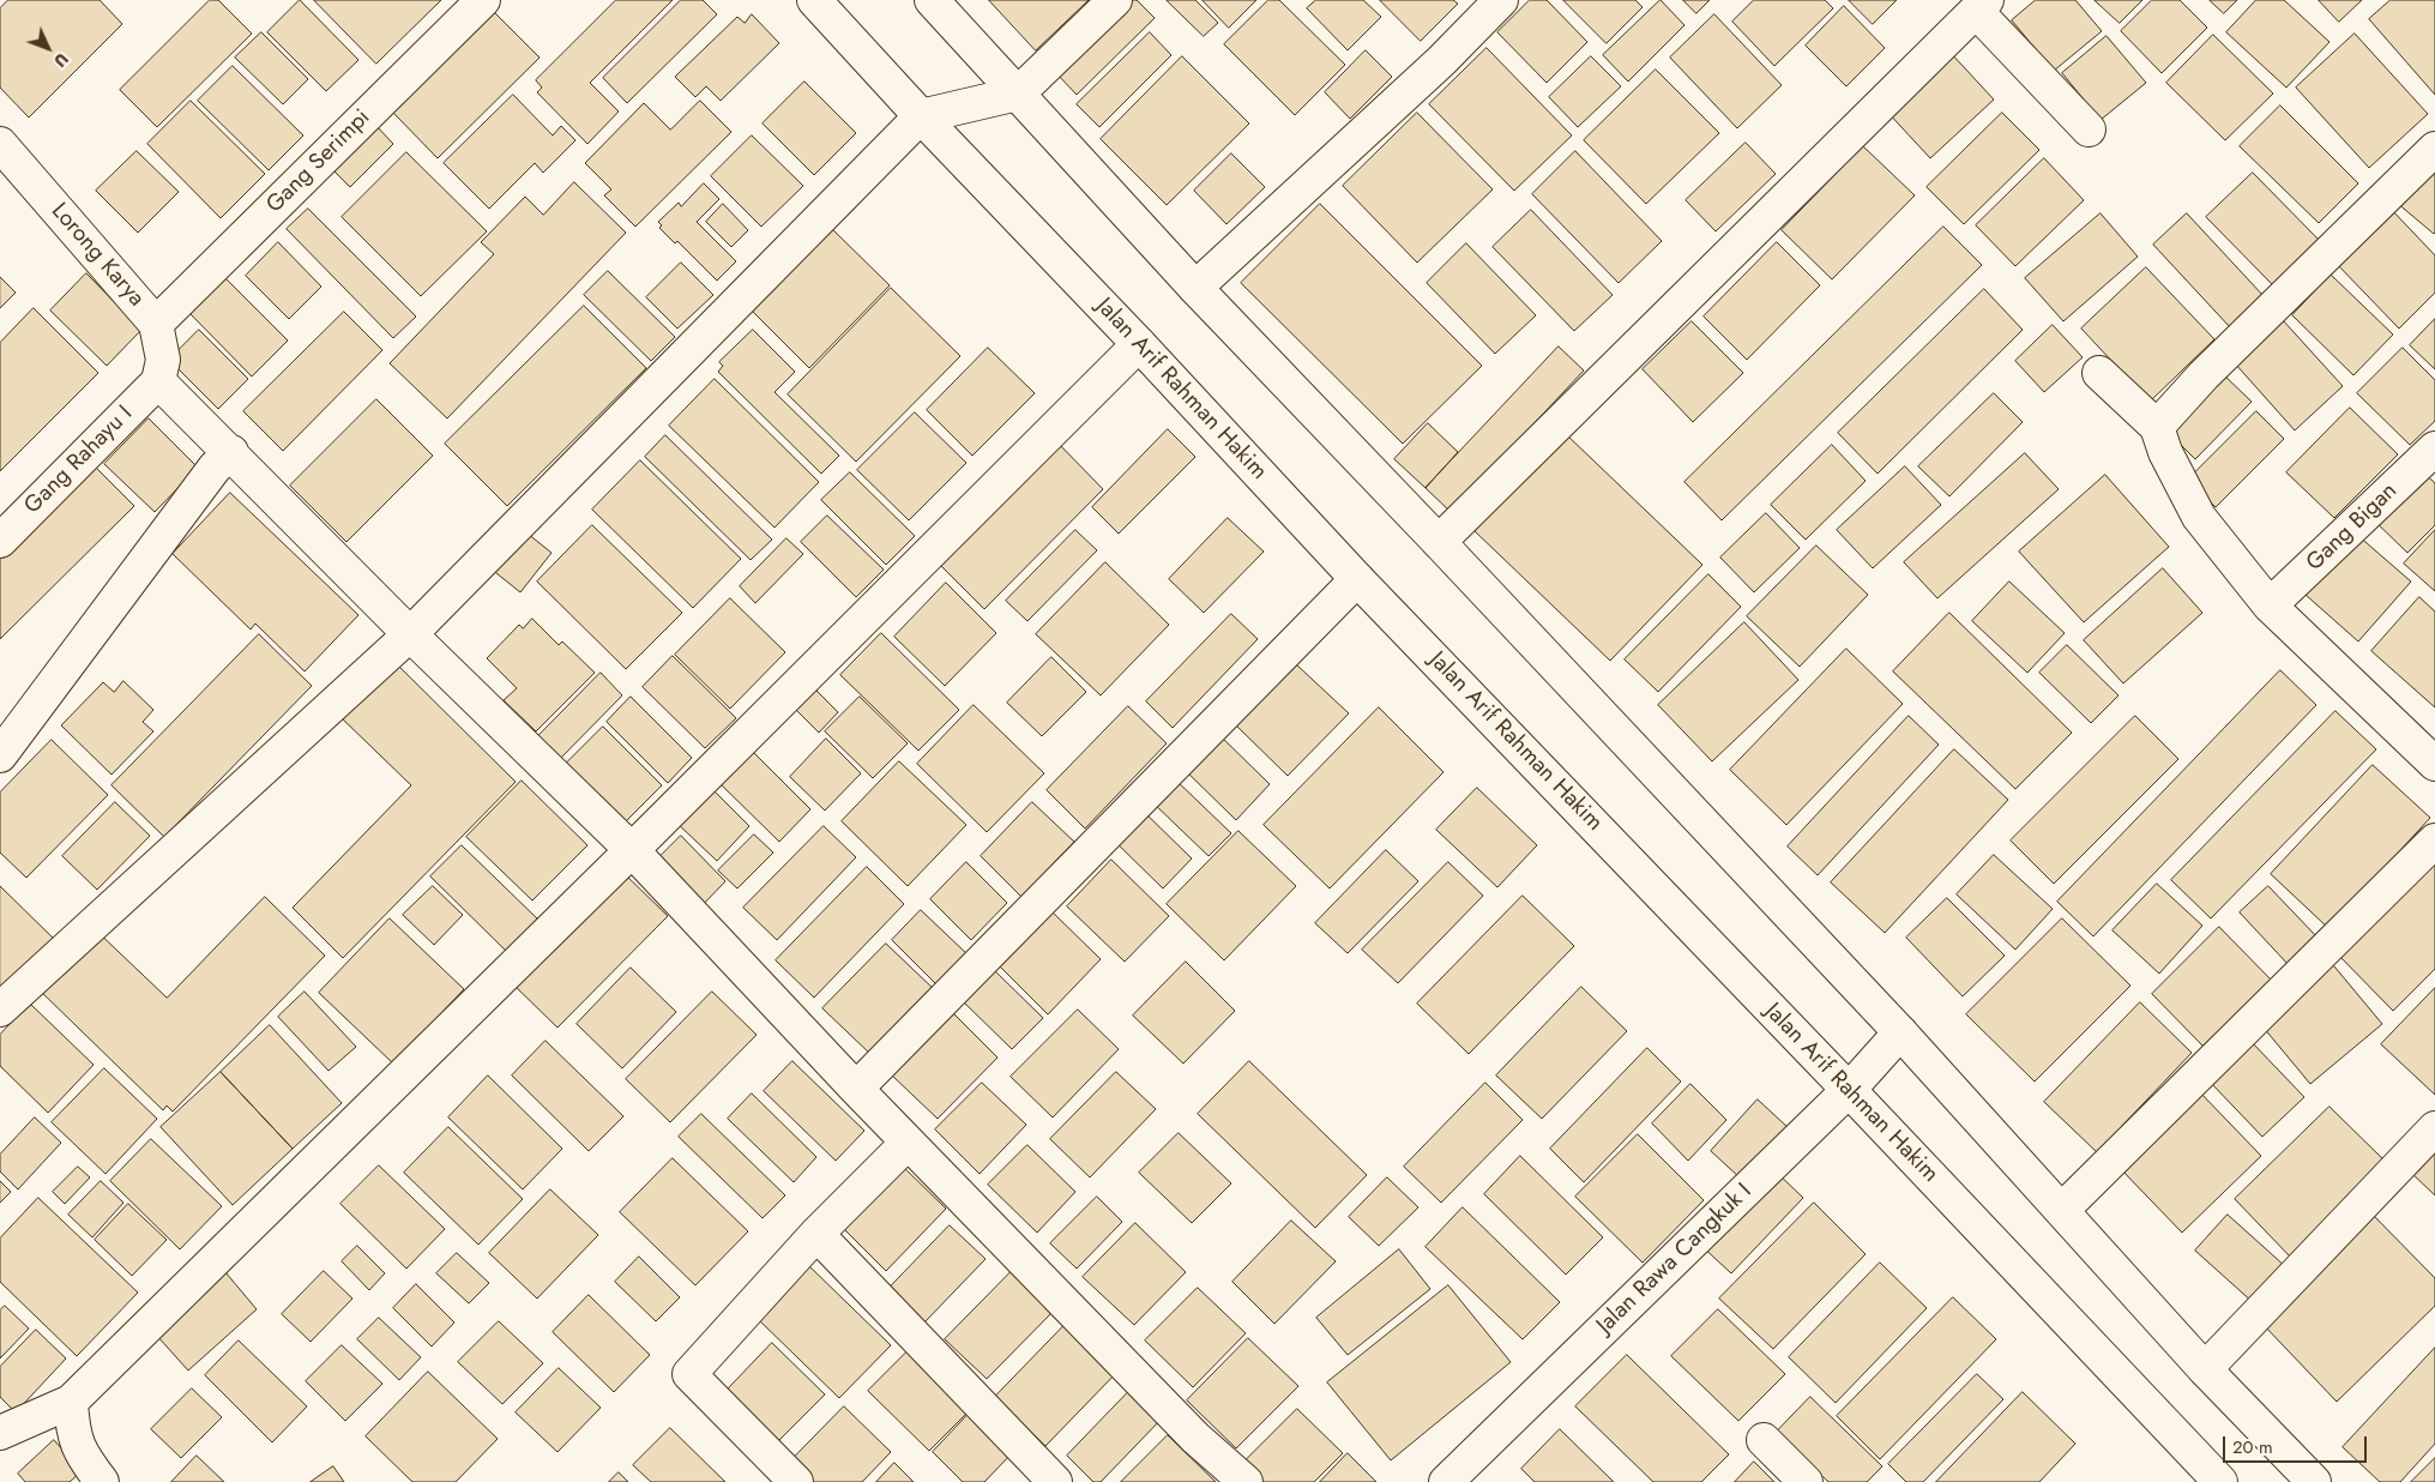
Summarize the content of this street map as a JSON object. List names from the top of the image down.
{
  "streets": {
    "street": [
      "Gang Serimpi",
      "Lorong Karya",
      "Jalan Arif Rahman Hakim",
      "Gang Rahayu I",
      "Gang Bigan",
      "Jalan Rawa Cangkuk I"
    ]
  },
  "crossings": [
    ["Gang Serimpi", "Lorong Karya"],
    ["Lorong Karya", "Gang Rahayu I"],
    ["Jalan Arif Rahman Hakim", "Jalan Rawa Cangkuk I"]
  ],
  "scale_bar": "20 m",
  "north": "bottom right"
}
